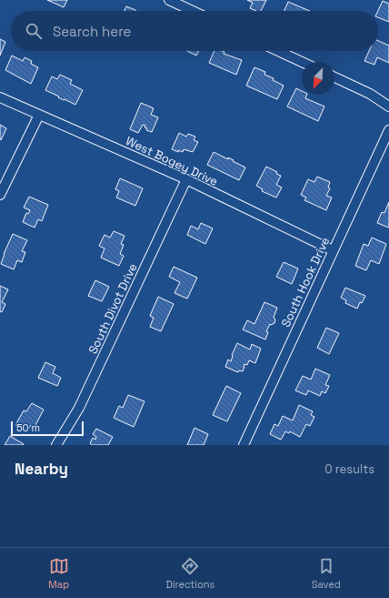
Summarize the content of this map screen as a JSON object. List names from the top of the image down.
{
  "streets": {
    "street": ["West Bogey Drive", "South Hook Drive", "South Divot Drive"]
  },
  "crossings": [
    ["West Bogey Drive", "South Hook Drive"],
    ["West Bogey Drive", "South Divot Drive"]
  ],
  "scale_bar": "50 m",
  "north": "bottom left",
  "page": {
    "search": "Search here",
    "scale": "50 m",
    "heading": ["Nearby", "0 results"],
    "nav": ["Map", "Directions", "Saved"]
  }
}
